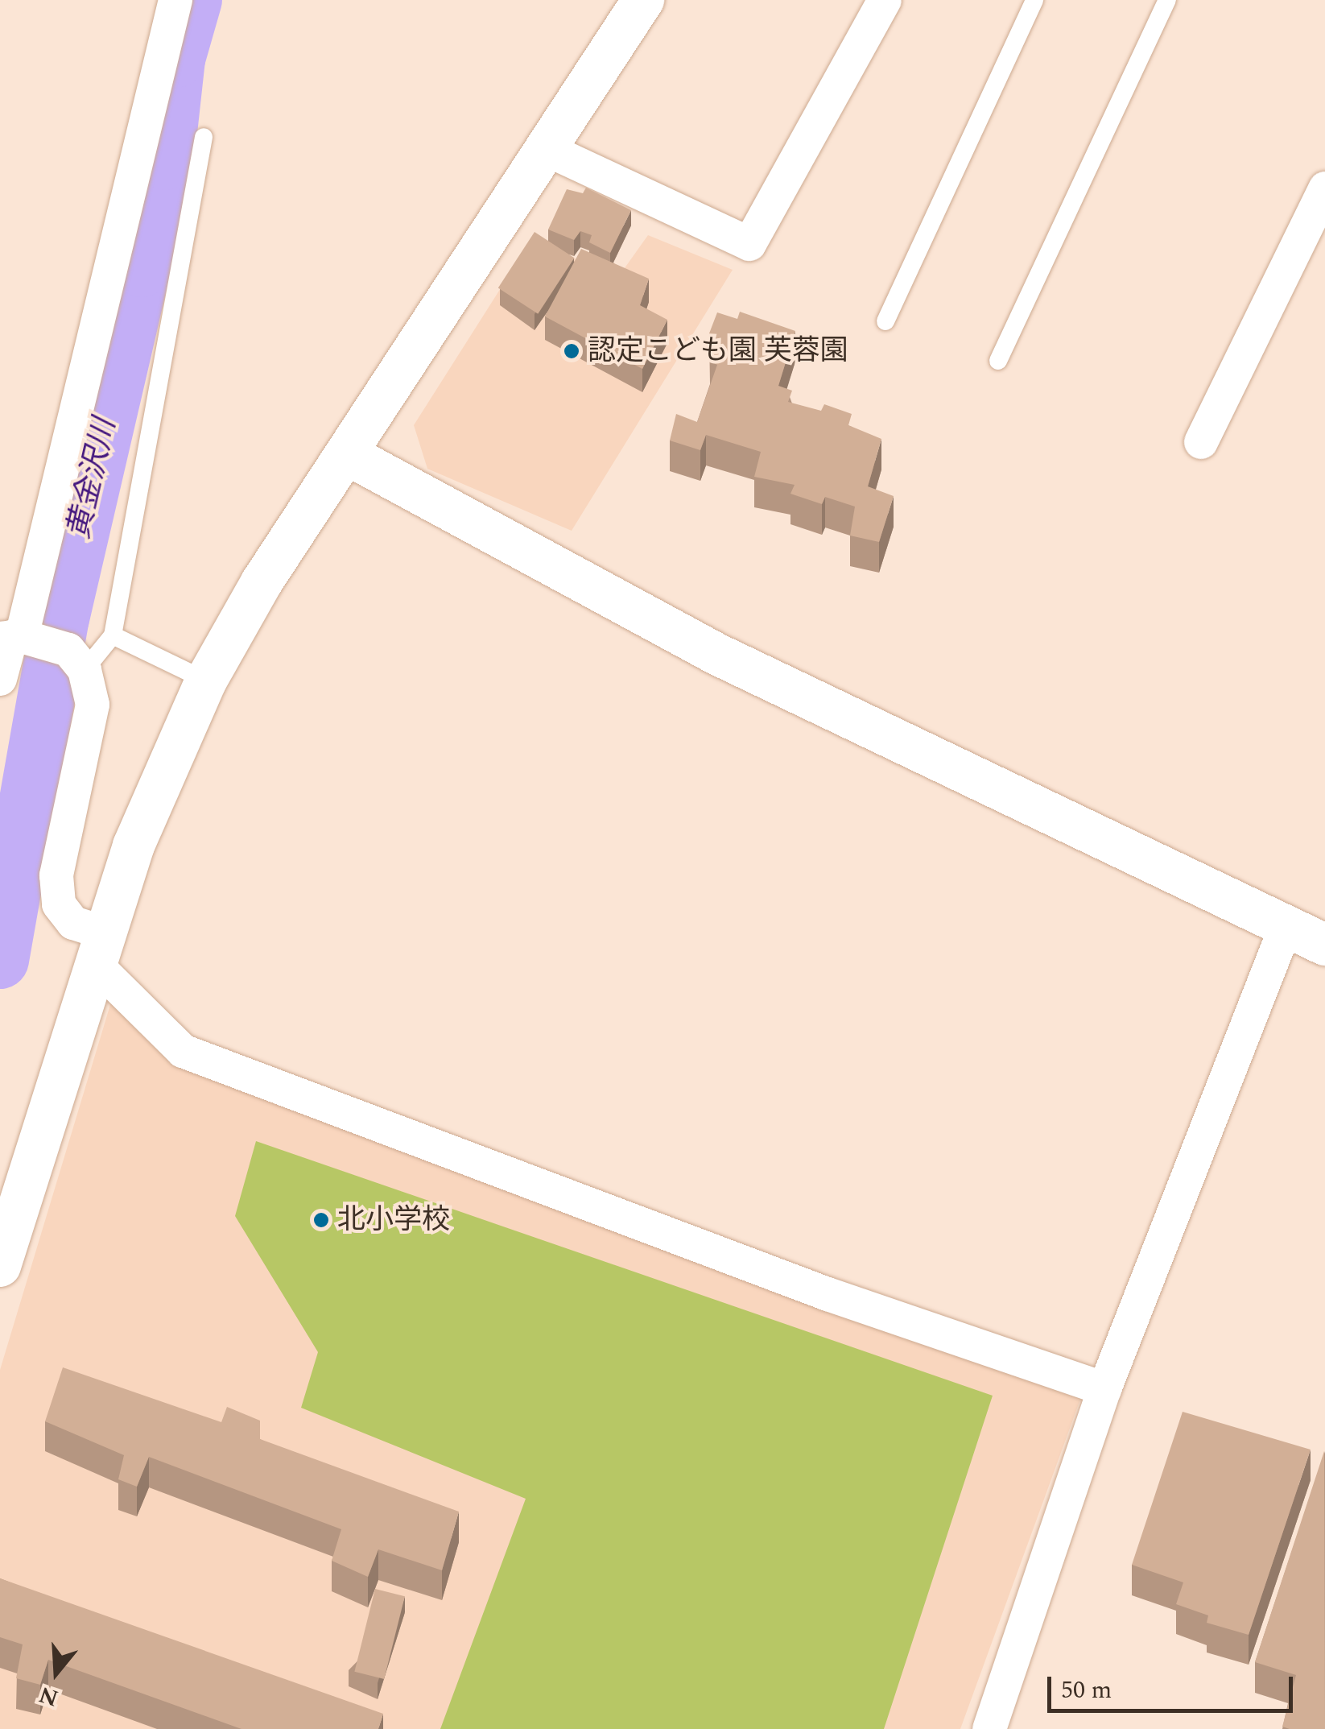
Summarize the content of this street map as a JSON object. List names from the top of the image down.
{
  "water": ["黄金沢川"],
  "places": ["認定こども園 芙蓉園", "北小学校"],
  "scale_bar": "50 m",
  "north": "bottom"
}
